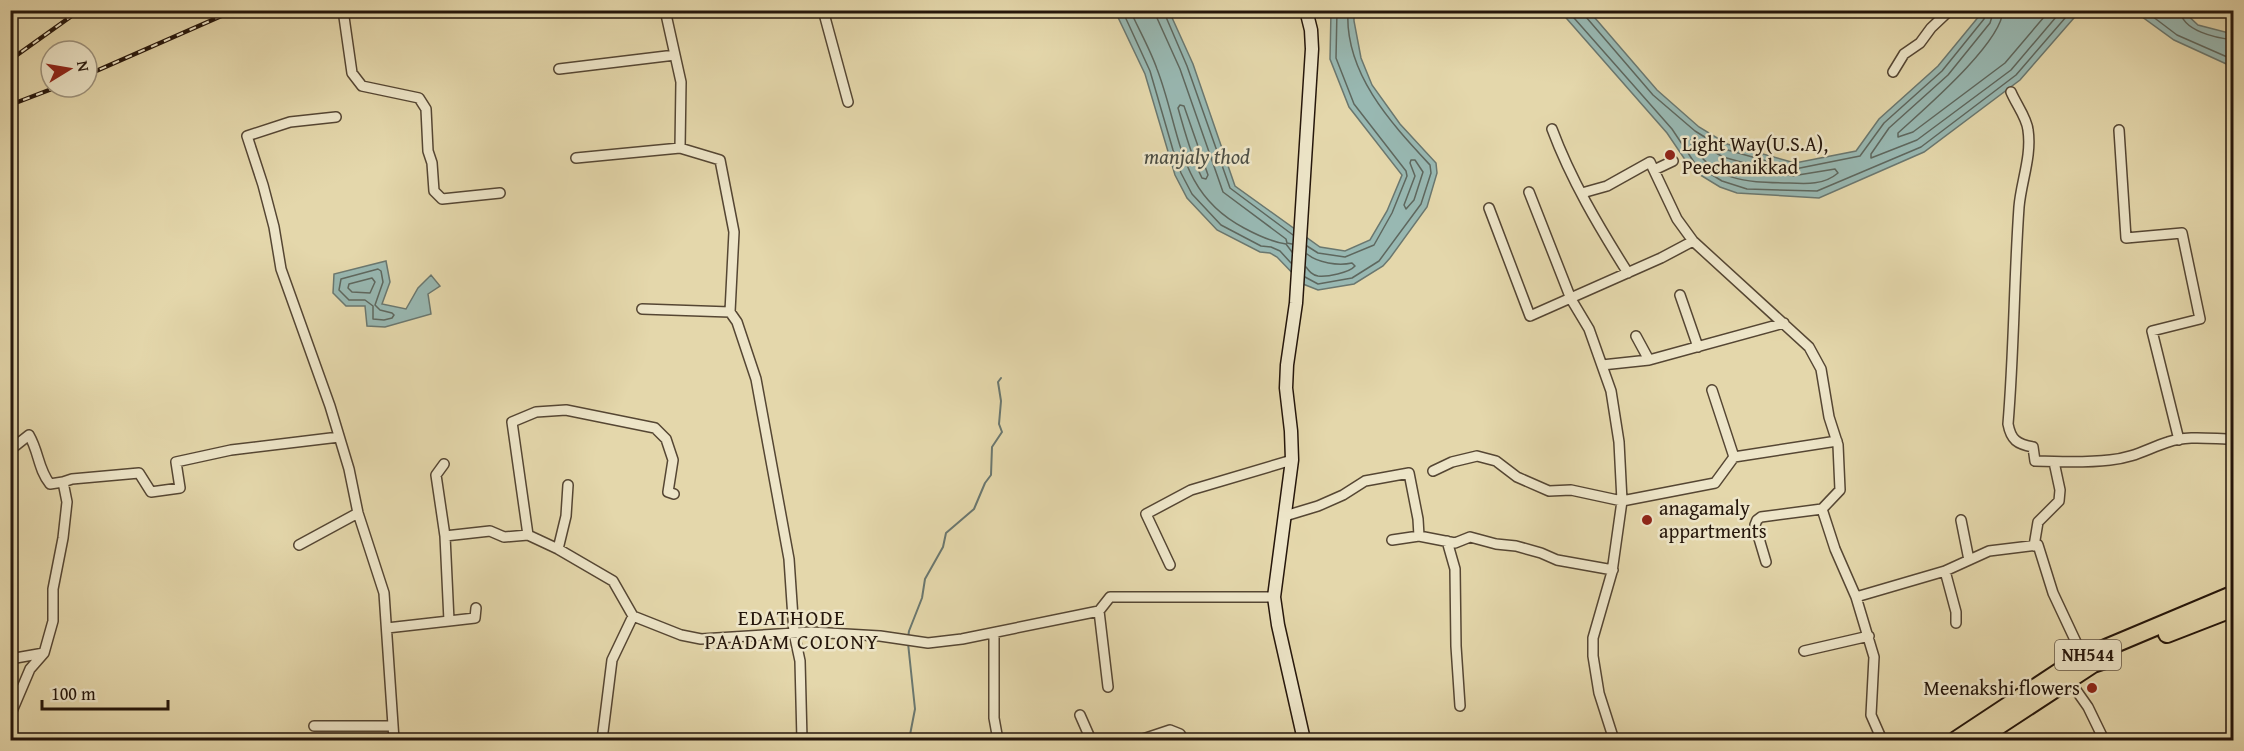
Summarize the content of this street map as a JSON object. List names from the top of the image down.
{
  "streets": {
    "highway": ["NH544"]
  },
  "districts": ["EDATHODE PAADAM COLONY"],
  "water": ["manjaly thod"],
  "places": ["Light Way(U.S.A), Peechanikkad", "anagamaly appartments", "Meenakshi flowers"],
  "scale_bar": "100 m",
  "north": "right"
}
